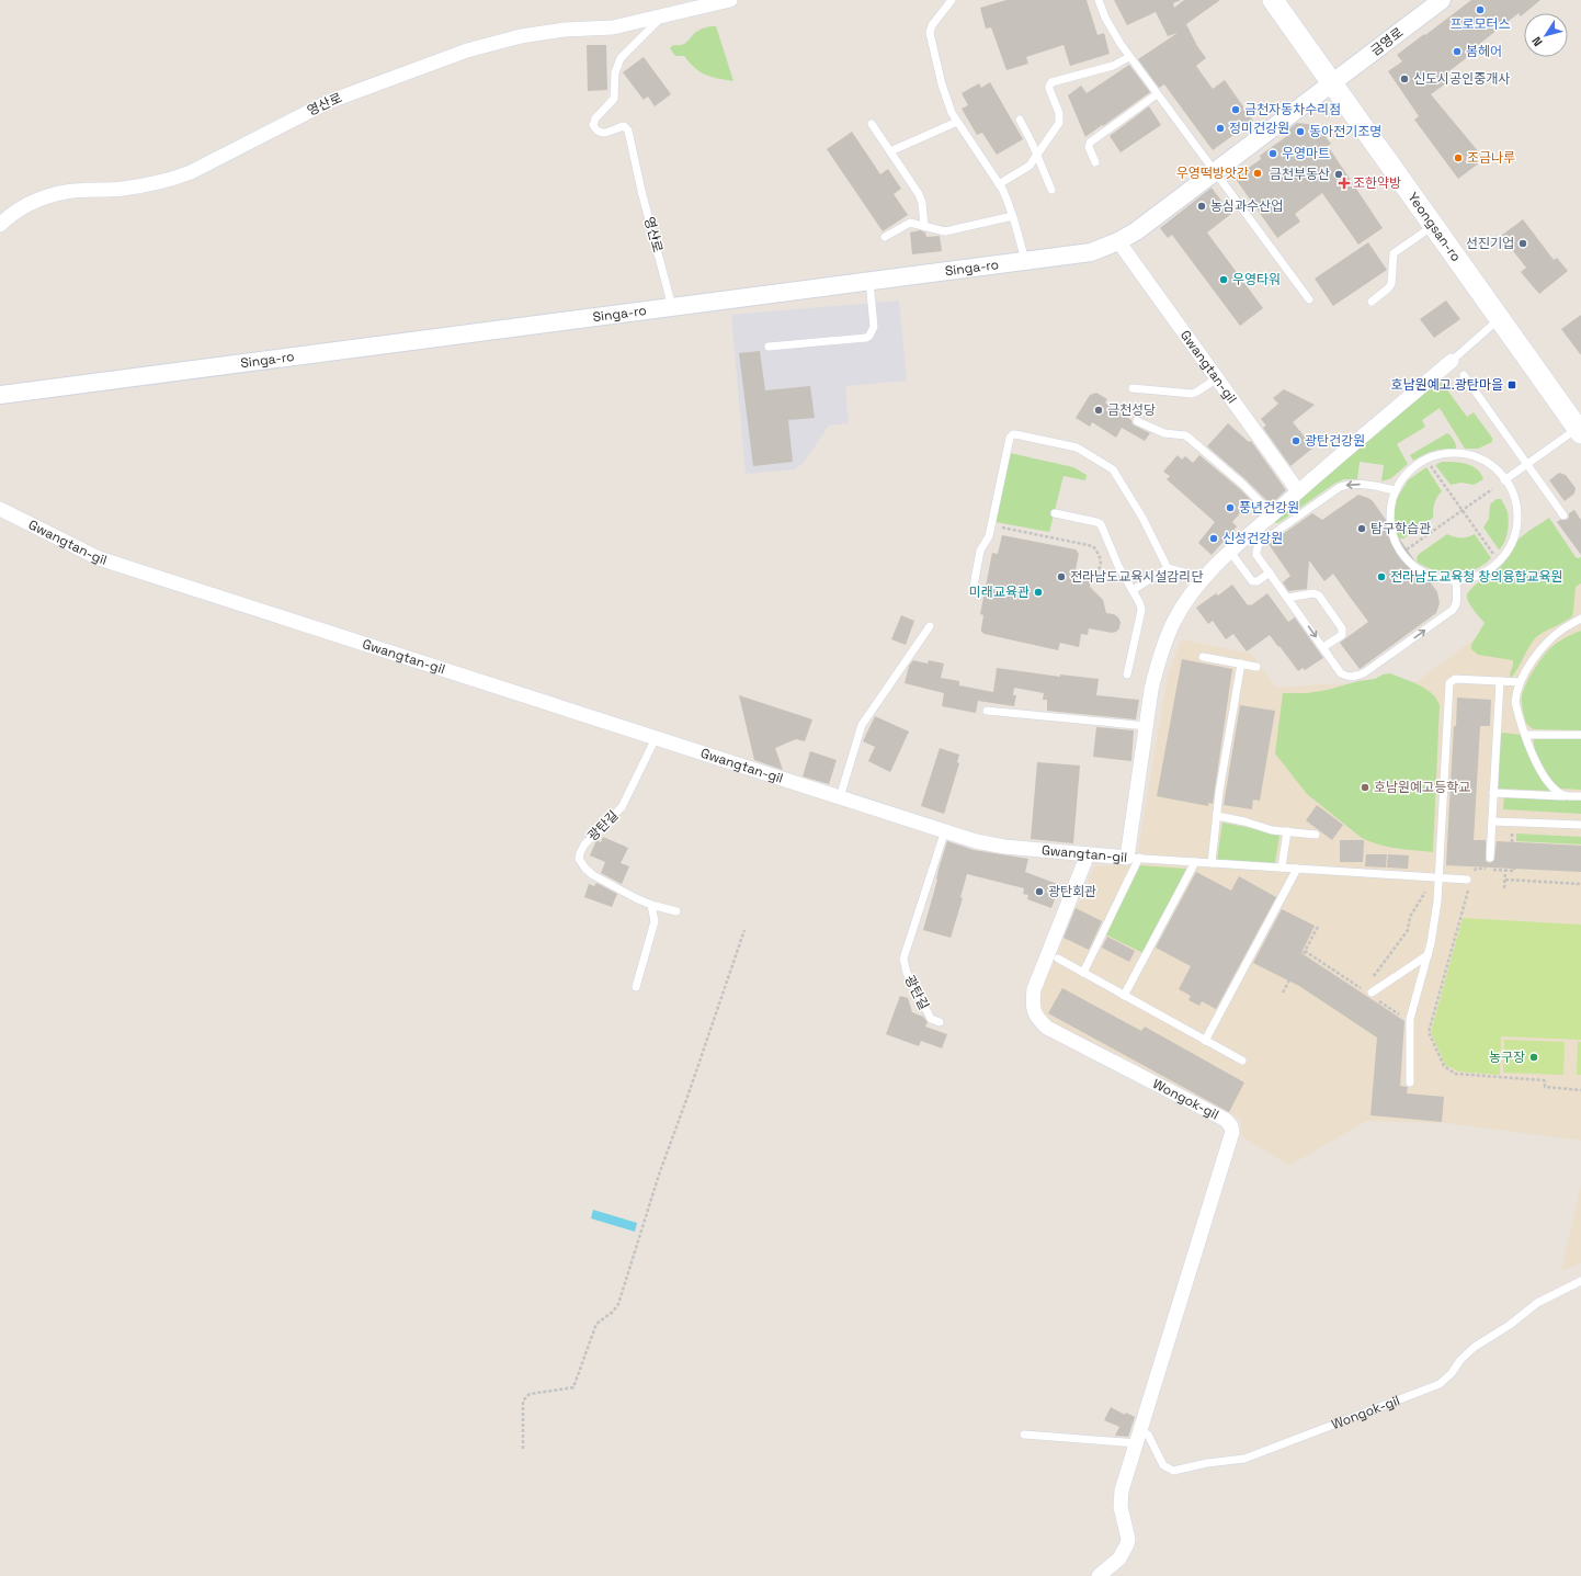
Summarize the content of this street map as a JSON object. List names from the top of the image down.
{
  "streets": {
    "main road": ["Yeongsan-ro"],
    "street": [
      "금영로",
      "영산로",
      "Singa-ro",
      "Gwangtan-gil",
      "Wongok-gil"
    ],
    "lane": ["광탄길"]
  },
  "crossings": [
    ["금영로", "Yeongsan-ro"],
    ["금영로", "Singa-ro"],
    ["영산로", "Singa-ro"],
    ["Yeongsan-ro", "Singa-ro"],
    ["Singa-ro", "Gwangtan-gil"],
    ["Gwangtan-gil", "광탄길"],
    ["Gwangtan-gil", "Wongok-gil"]
  ],
  "places": {
    "other": [
      "프로모터스",
      "봄헤어",
      "신도시공인중개사",
      "금천자동차수리점",
      "정미건강원",
      "동아전기조명",
      "우영마트",
      "조금나루",
      "우영떡방앗간",
      "금천부동산",
      "농심과수산업",
      "선진기업",
      "우영타워",
      "금천성당",
      "광탄건강원",
      "풍년건강원",
      "탐구학습관",
      "신성건강원",
      "전라남도교육시설감리단",
      "전라남도교육청 창의융합교육원",
      "미래교육관",
      "호남원예고등학교",
      "광탄회관",
      "농구장"
    ],
    "health": ["조한약방"],
    "transit": ["호남원예고.광탄마을"]
  },
  "north": "bottom left"
}
